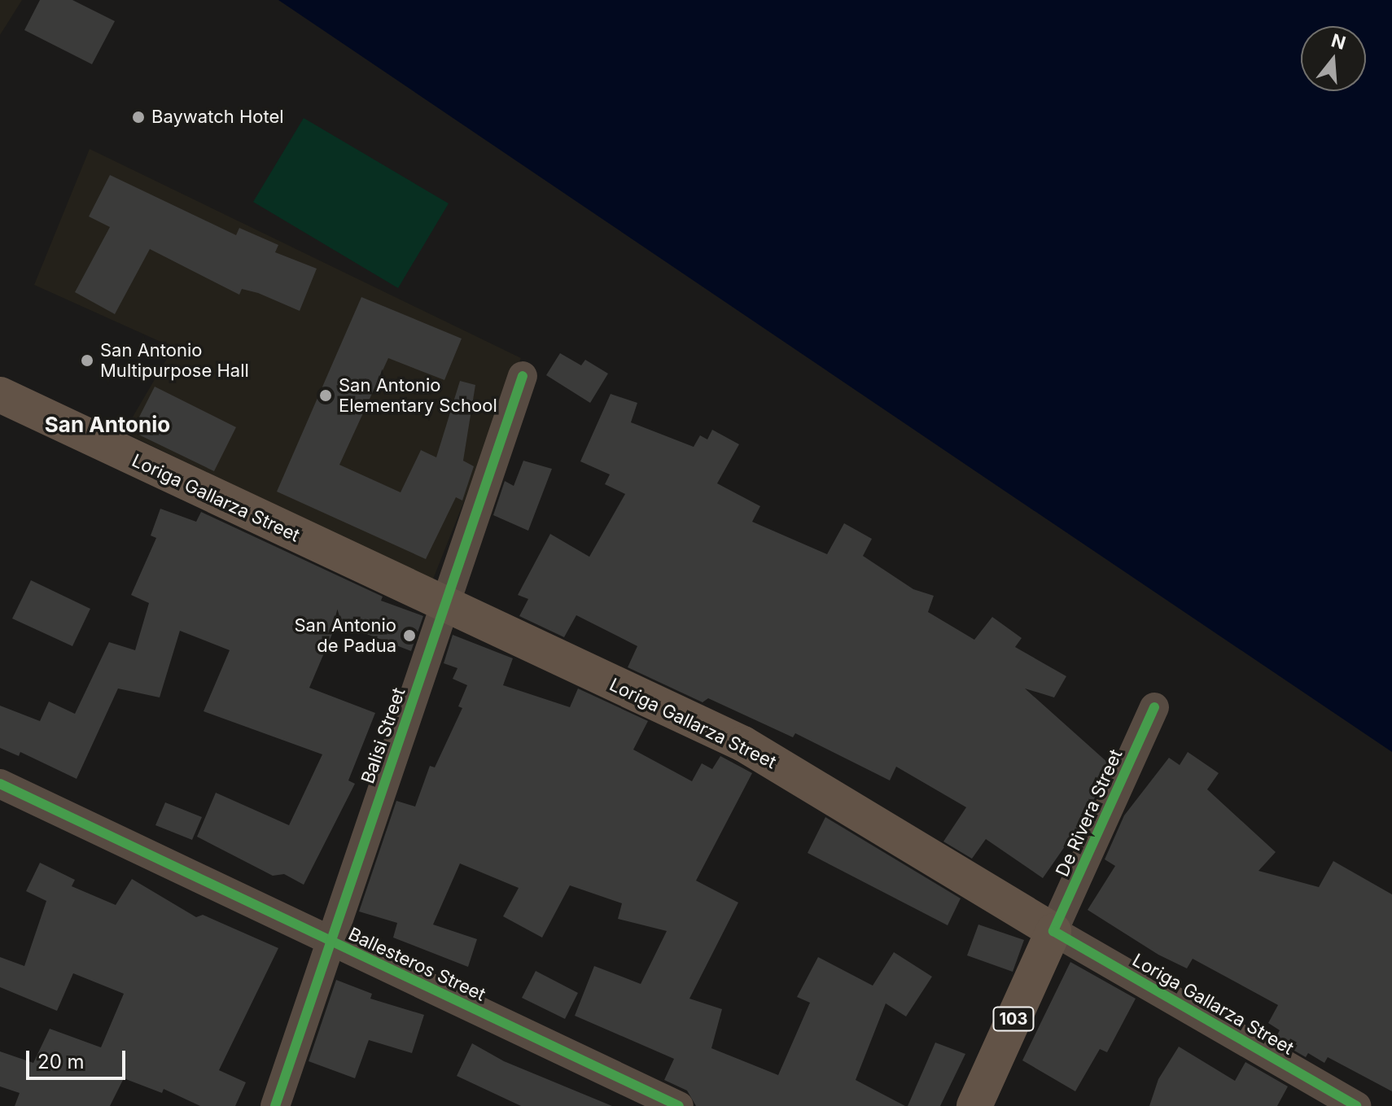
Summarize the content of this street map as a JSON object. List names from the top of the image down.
{
  "streets": {
    "main road": ["Loriga Gallarza Street", "De Rivera Street", "103"],
    "street": ["Balisi Street", "Ballesteros Street"]
  },
  "crossings": [
    ["Loriga Gallarza Street", "Balisi Street"],
    ["Loriga Gallarza Street", "De Rivera Street"],
    ["Balisi Street", "Ballesteros Street"]
  ],
  "districts": ["San Antonio"],
  "places": [
    "Baywatch Hotel",
    "San Antonio Multipurpose Hall",
    "San Antonio Elementary School",
    "San Antonio de Padua"
  ],
  "scale_bar": "20 m",
  "north": "top"
}
